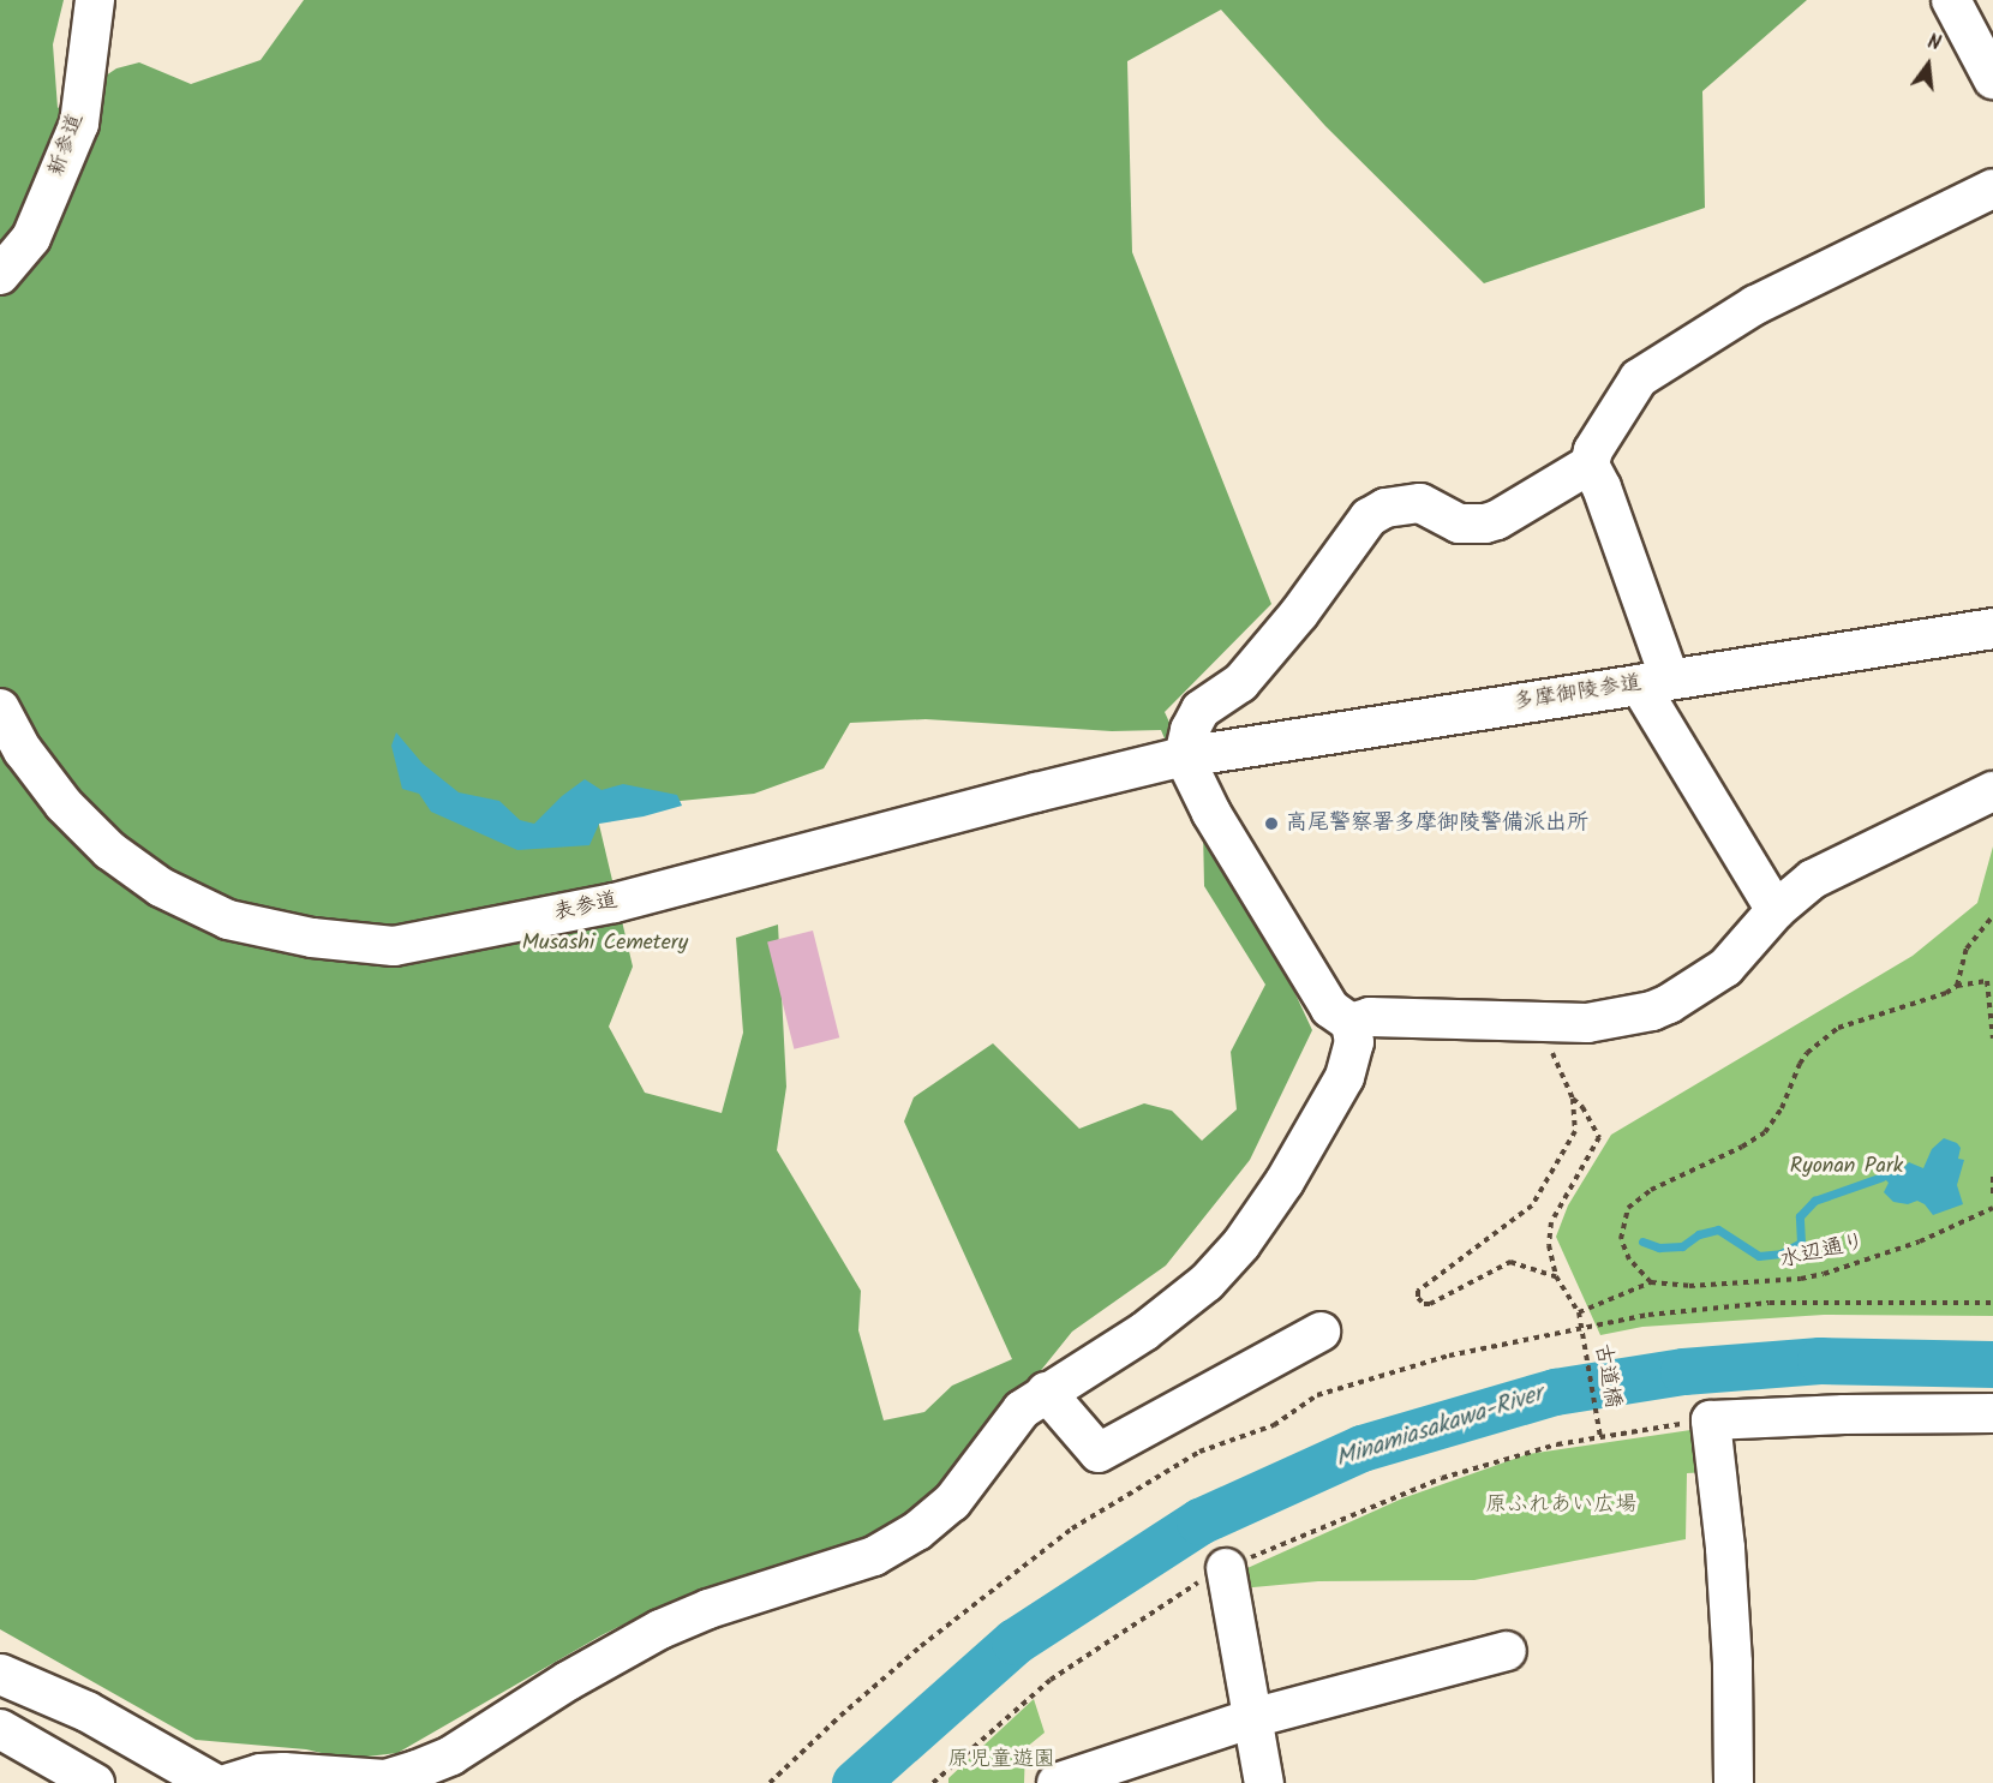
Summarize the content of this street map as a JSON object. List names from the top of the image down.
{
  "streets": {
    "main road": ["多摩御陵参道"],
    "street": ["新参道", "表参道"],
    "path": ["水辺通り", "古道橋"]
  },
  "crossings": [
    ["多摩御陵参道", "表参道"]
  ],
  "water": ["Minamiasakawa-River"],
  "parks": [
    "Musashi Cemetery",
    "Ryonan Park",
    "原ふれあい広場",
    "原児童遊園"
  ],
  "places": ["高尾警察署多摩御陵警備派出所"],
  "north": "top"
}
